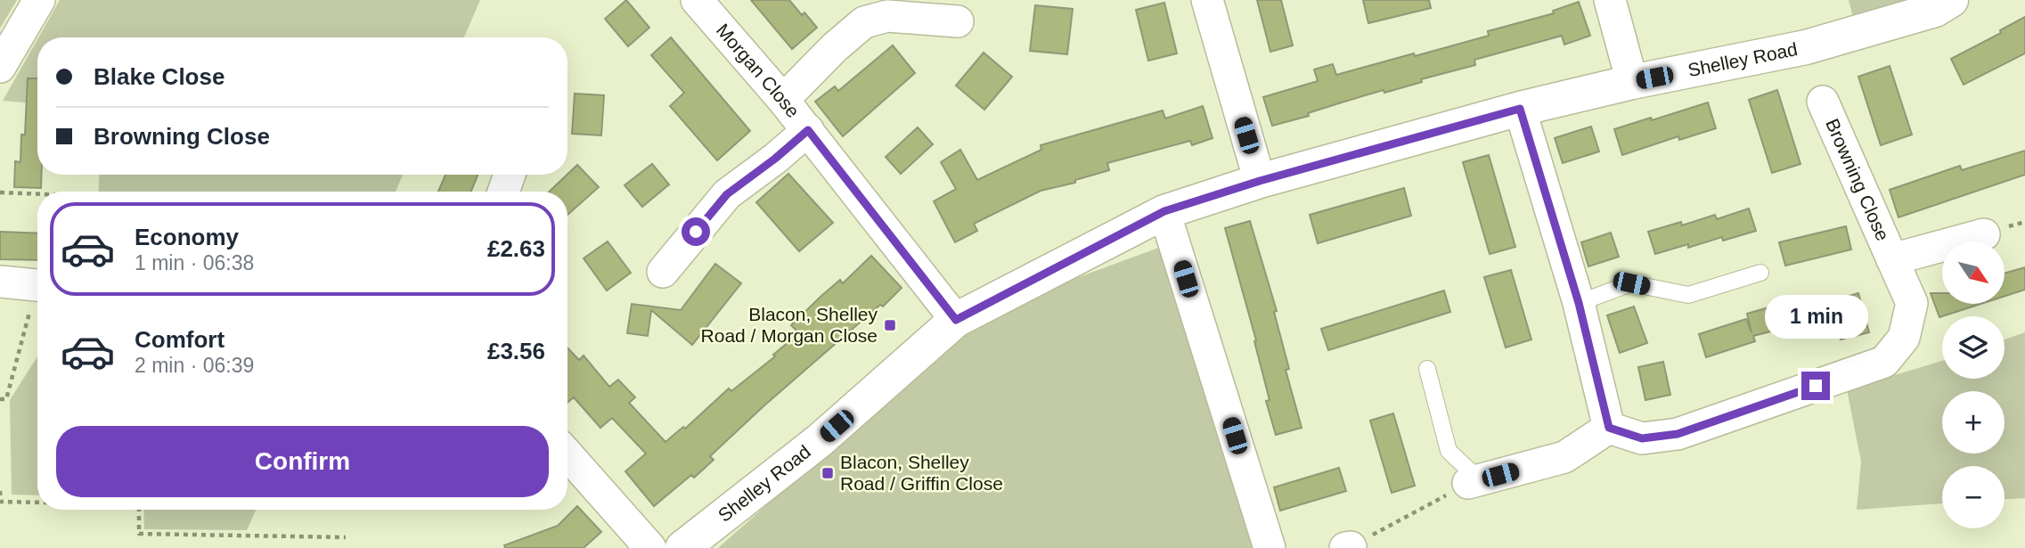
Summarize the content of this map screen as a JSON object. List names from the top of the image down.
{
  "streets": {
    "street": ["Shelley Road", "Morgan Close", "Browning Close"]
  },
  "crossings": [
    ["Shelley Road", "Morgan Close"]
  ],
  "places": {
    "transit": ["Blacon, Shelley Road / Morgan Close", "Blacon, Shelley Road / Griffin Close"]
  },
  "north": "bottom right",
  "page": {
    "banner": ["Blake Close", "Browning Close"],
    "list": [
      {
        "name": "Economy",
        "note": "1 min · 06:38",
        "value": "£2.63"
      },
      {
        "name": "Comfort",
        "note": "2 min · 06:39",
        "value": "£3.56"
      }
    ],
    "map_buttons": ["+", "−"],
    "bubble": "1 min",
    "buttons": "Confirm"
  }
}
